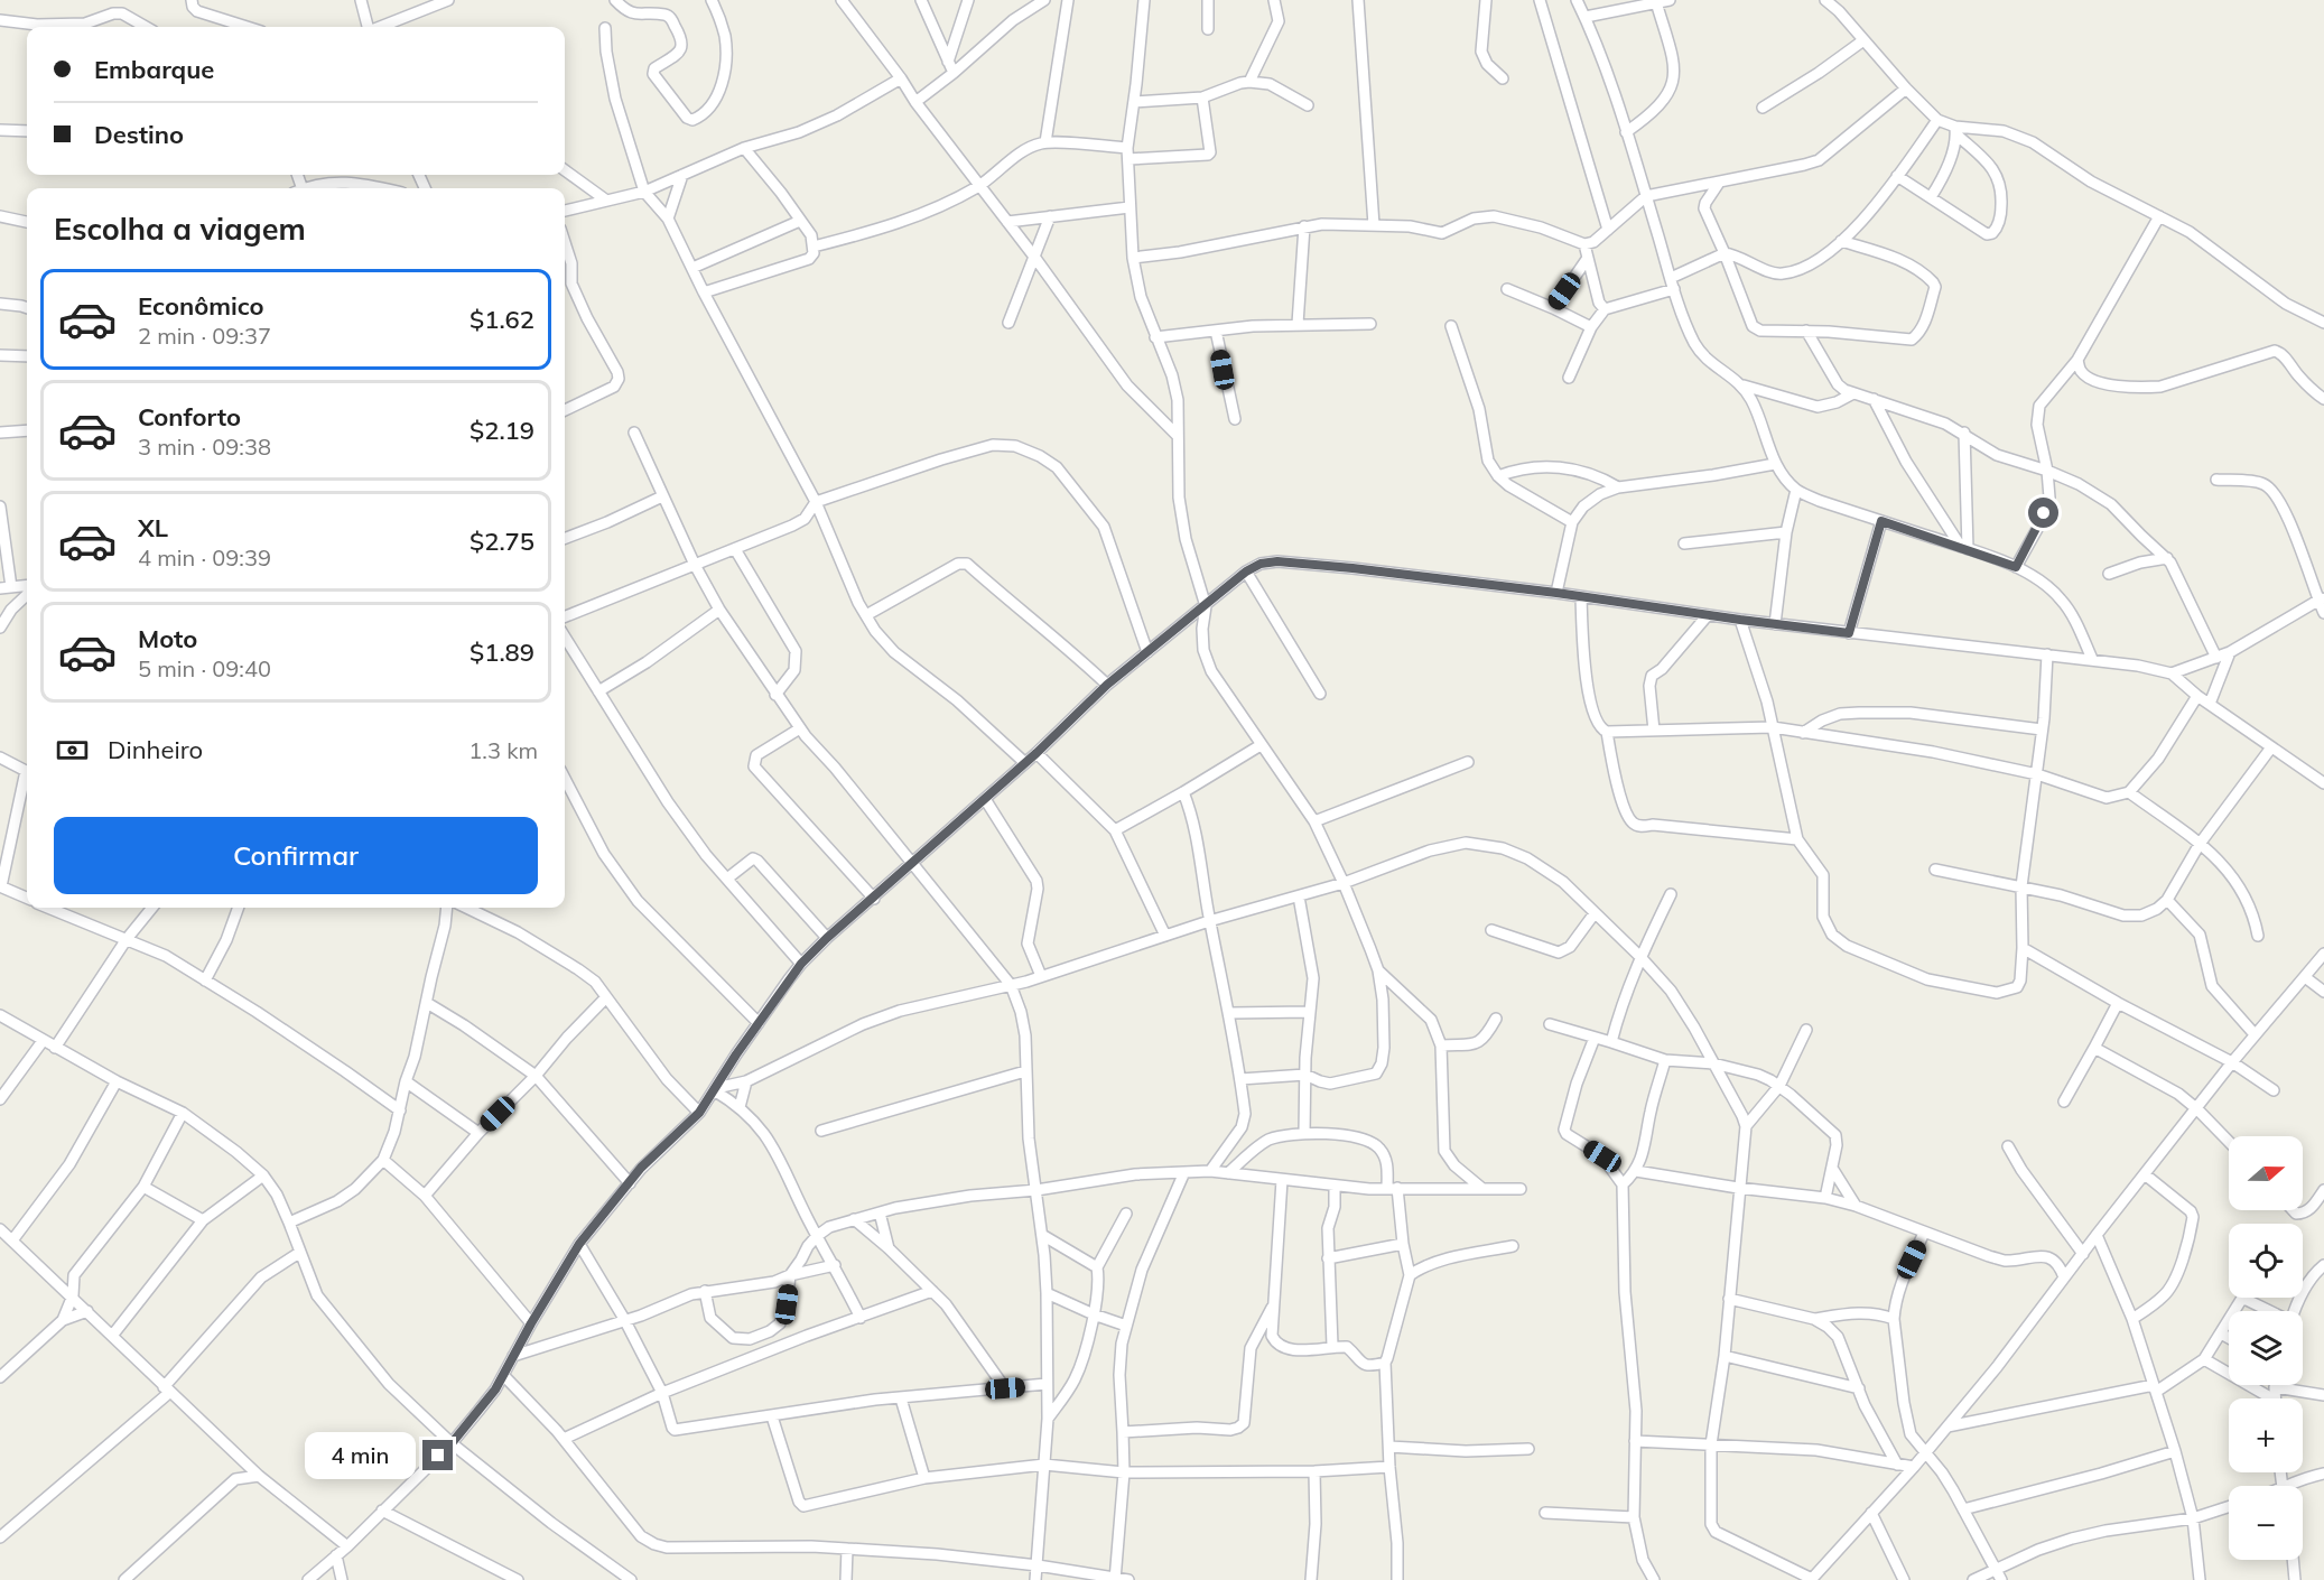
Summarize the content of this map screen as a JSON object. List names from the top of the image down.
{
  "north": "right",
  "page": {
    "banner": ["Embarque", "Destino"],
    "heading": "Escolha a viagem",
    "list": [
      {
        "name": "Econômico",
        "note": "2 min · 09:37",
        "value": "$1.62"
      },
      {
        "name": "Conforto",
        "note": "3 min · 09:38",
        "value": "$2.19"
      },
      {
        "name": "XL",
        "note": "4 min · 09:39",
        "value": "$2.75"
      },
      {
        "name": "Moto",
        "note": "5 min · 09:40",
        "value": "$1.89"
      }
    ],
    "pay": ["Dinheiro", "1.3 km"],
    "buttons": "Confirmar",
    "map_buttons": ["+", "−"],
    "bubble": "4 min"
  }
}
